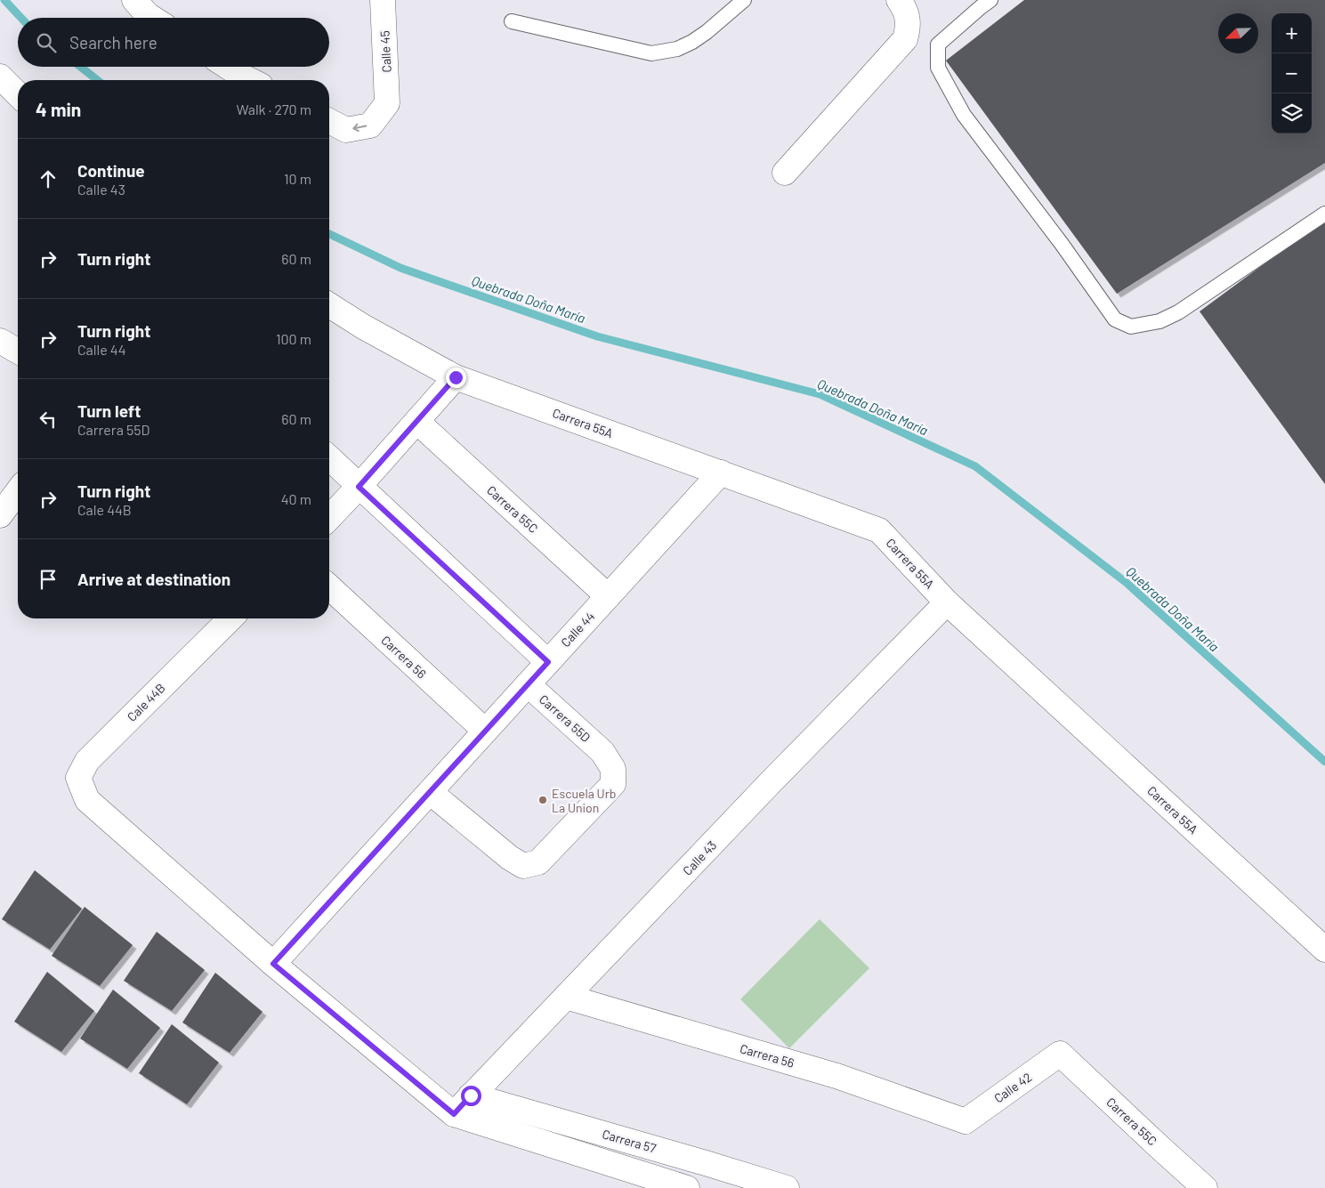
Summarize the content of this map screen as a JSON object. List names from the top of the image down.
{
  "streets": {
    "street": [
      "Calle 45",
      "Carrera 55A",
      "Carrera 55C",
      "Calle 44",
      "Carrera 56",
      "Cale 44B",
      "Carrera 55D",
      "Calle 43",
      "Calle 42",
      "Carrera 57"
    ]
  },
  "crossings": [
    ["Carrera 55A", "Calle 44"],
    ["Carrera 55A", "Calle 43"],
    ["Carrera 55C", "Calle 44"],
    ["Carrera 55C", "Calle 42"],
    ["Calle 44", "Carrera 56"],
    ["Calle 44", "Cale 44B"],
    ["Calle 44", "Carrera 55D"],
    ["Carrera 56", "Calle 43"],
    ["Carrera 56", "Calle 42"],
    ["Calle 43", "Carrera 57"]
  ],
  "water": ["Quebrada Doña María"],
  "places": ["Escuela Urb La Union"],
  "north": "bottom left",
  "page": {
    "map_buttons": ["+", "−"],
    "search": "Search here",
    "heading": ["4 min", "Walk · 270 m"],
    "list": [
      ["Continue", "Calle 43", "10 m"],
      ["Turn right", "60 m"],
      ["Turn right", "Calle 44", "100 m"],
      ["Turn left", "Carrera 55D", "60 m"],
      ["Turn right", "Cale 44B", "40 m"],
      "Arrive at destination"
    ]
  }
}
